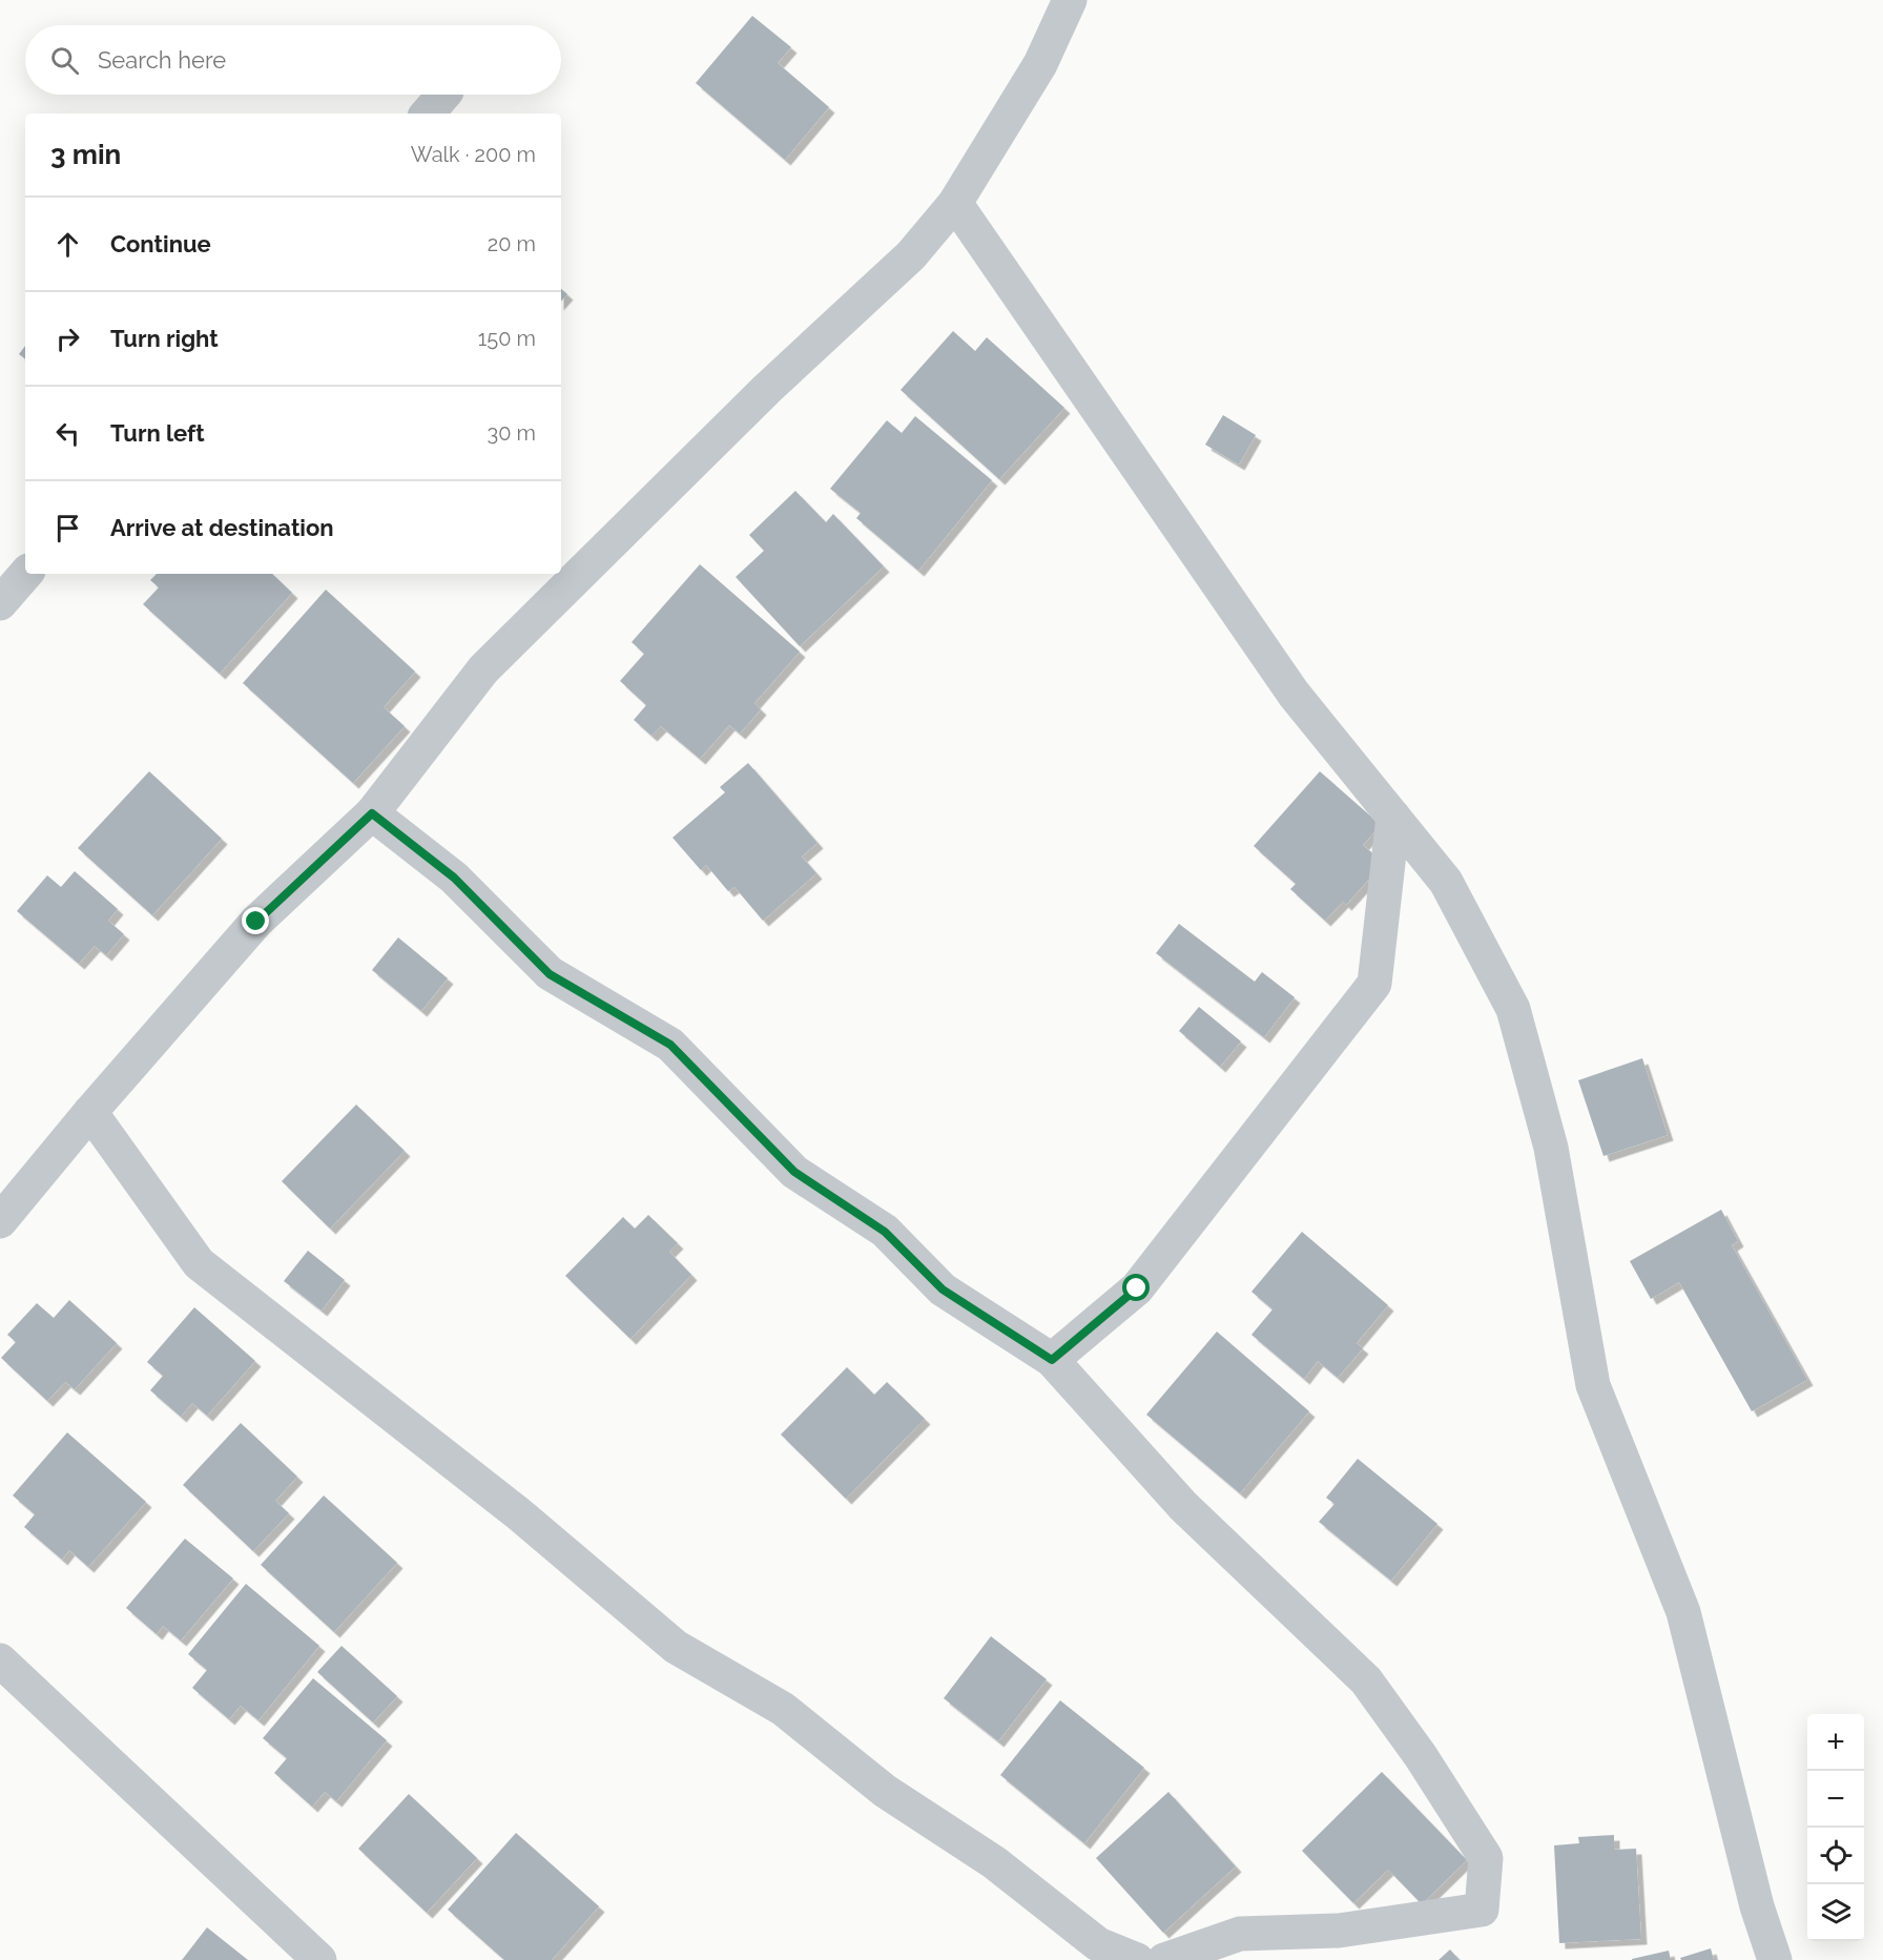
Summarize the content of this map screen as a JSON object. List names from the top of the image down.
{
  "page": {
    "search": "Search here",
    "heading": ["3 min", "Walk · 200 m"],
    "list": [
      ["Continue", "20 m"],
      ["Turn right", "150 m"],
      ["Turn left", "30 m"],
      "Arrive at destination"
    ],
    "map_buttons": ["+", "−"]
  }
}
